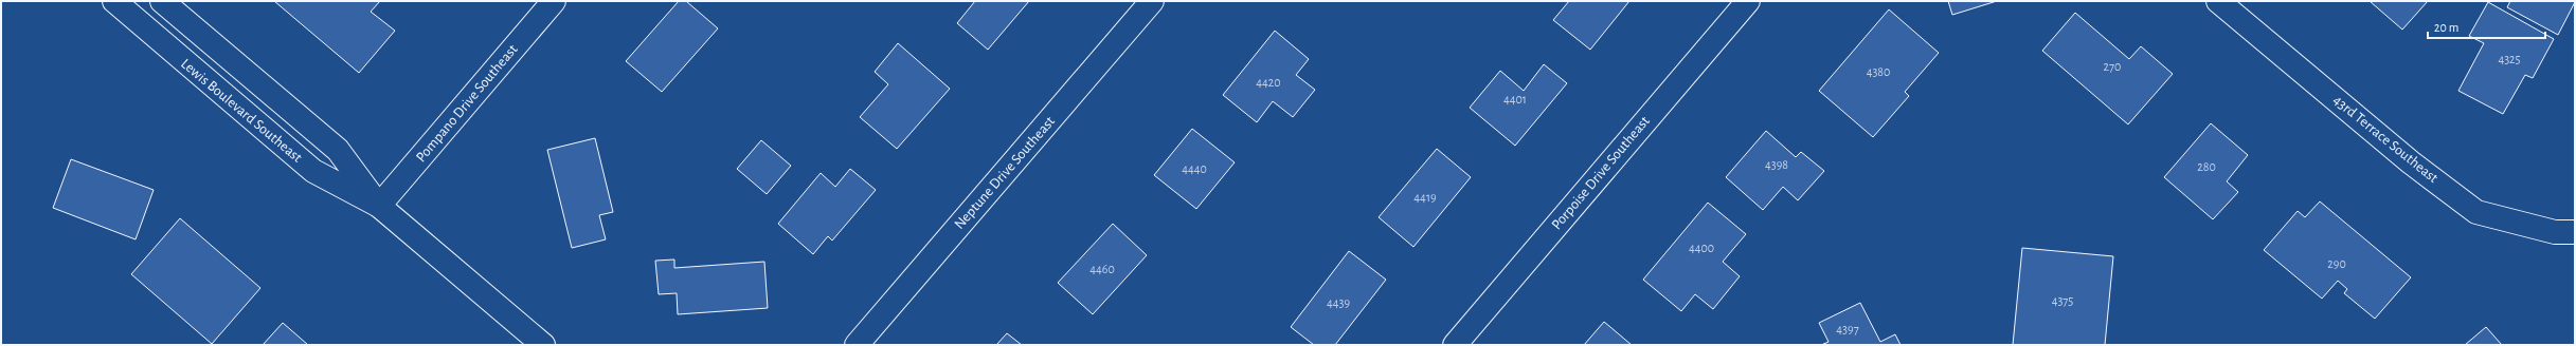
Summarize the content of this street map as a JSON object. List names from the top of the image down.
{
  "streets": {
    "street": [
      "Pompano Drive Southeast",
      "Lewis Boulevard Southeast",
      "43rd Terrace Southeast",
      "Neptune Drive Southeast",
      "Porpoise Drive Southeast"
    ]
  },
  "crossings": [
    ["Pompano Drive Southeast", "Lewis Boulevard Southeast"]
  ],
  "house_numbers": [
    "4325",
    "270",
    "4380",
    "4420",
    "4401",
    "4398",
    "280",
    "4440",
    "4419",
    "4400",
    "290",
    "4460",
    "4375",
    "4439",
    "4397"
  ],
  "scale_bar": "20 m"
}
